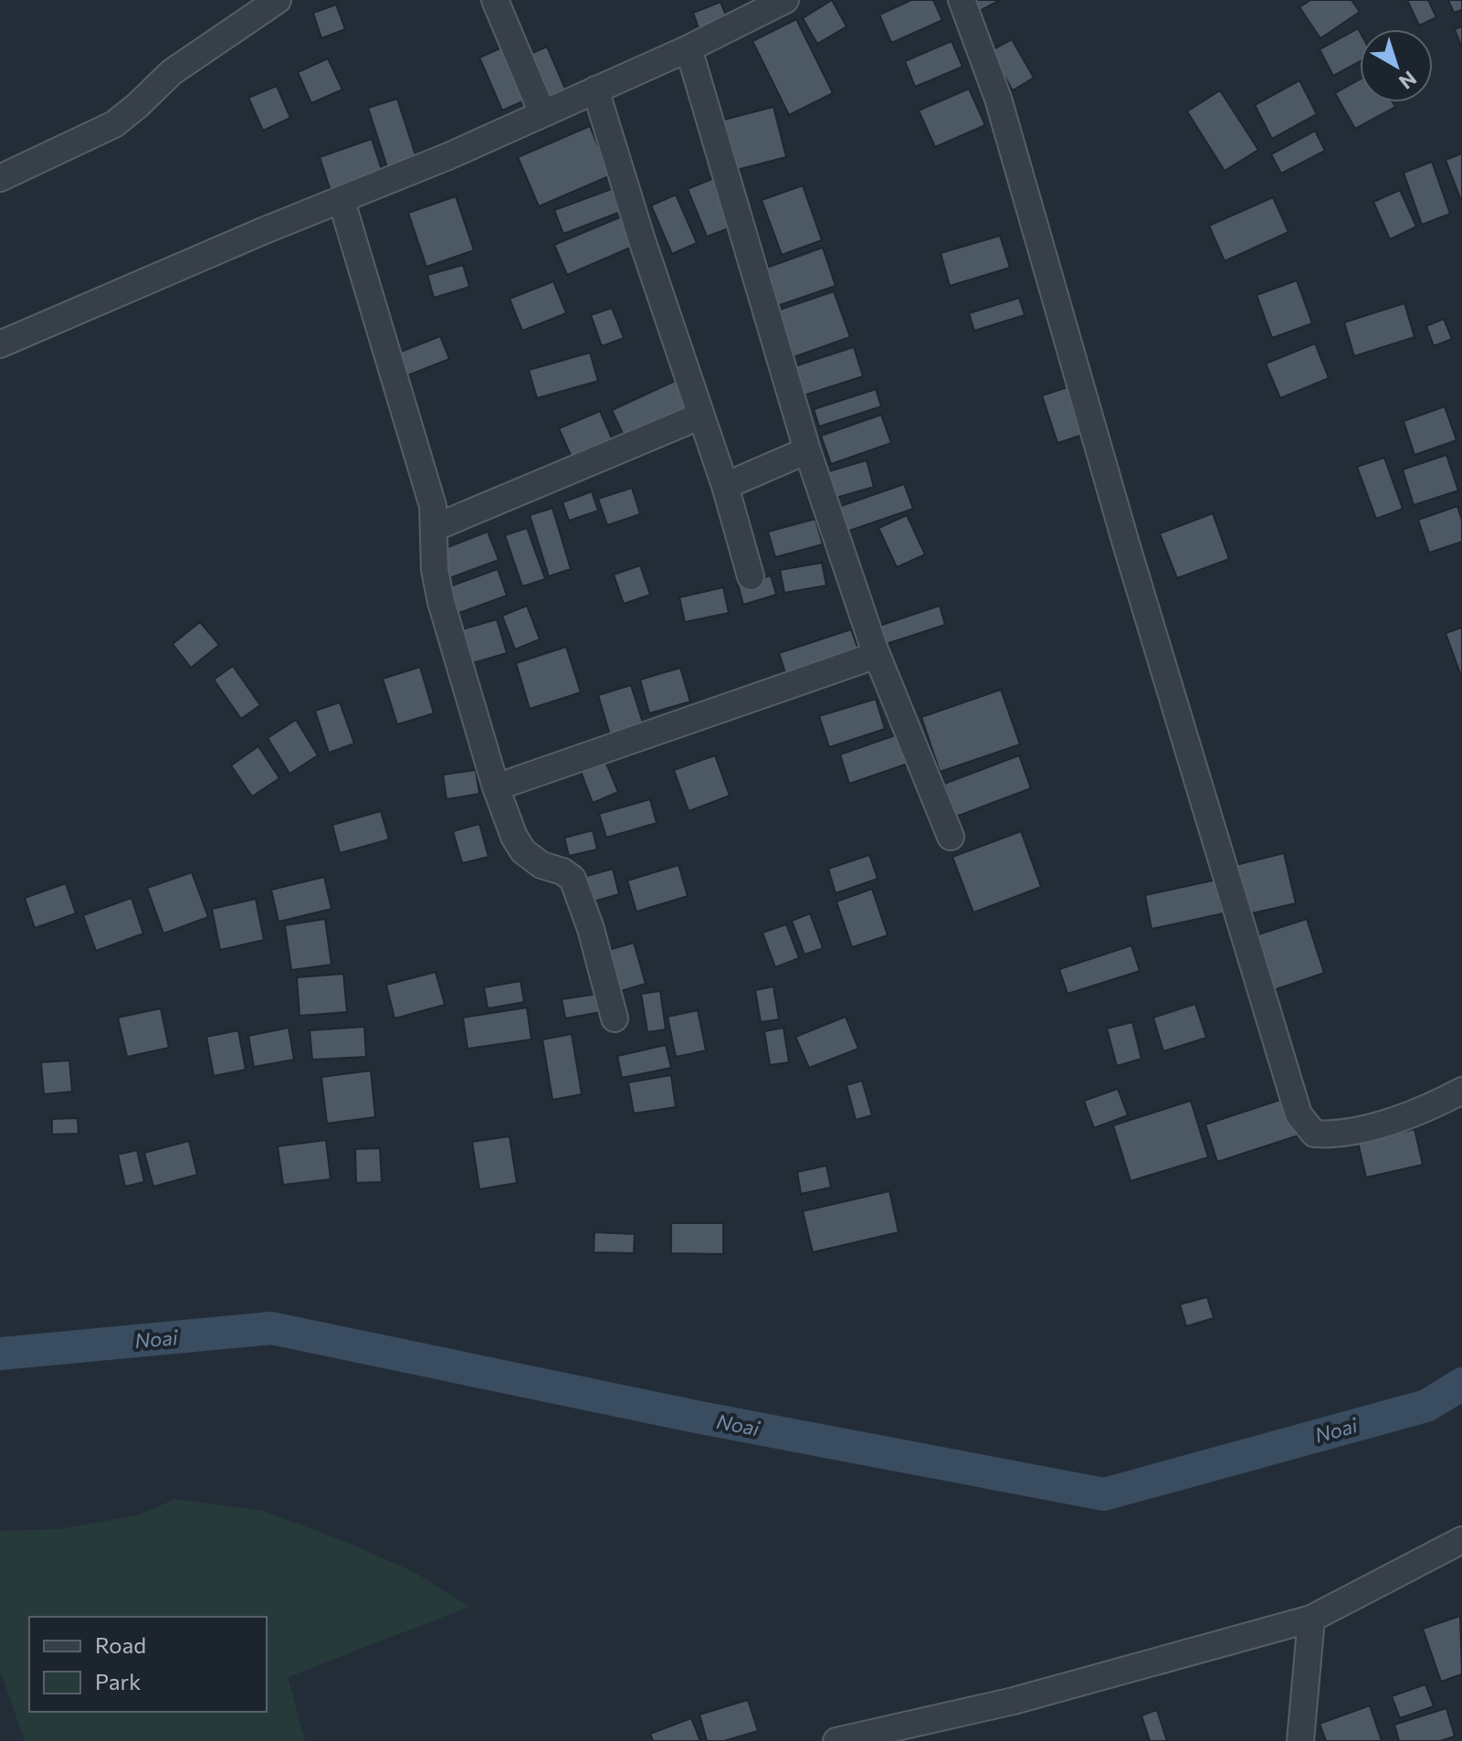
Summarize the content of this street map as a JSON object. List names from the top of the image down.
{
  "water": ["Noai"],
  "legend": ["Road", "Park"],
  "north": "bottom right"
}
